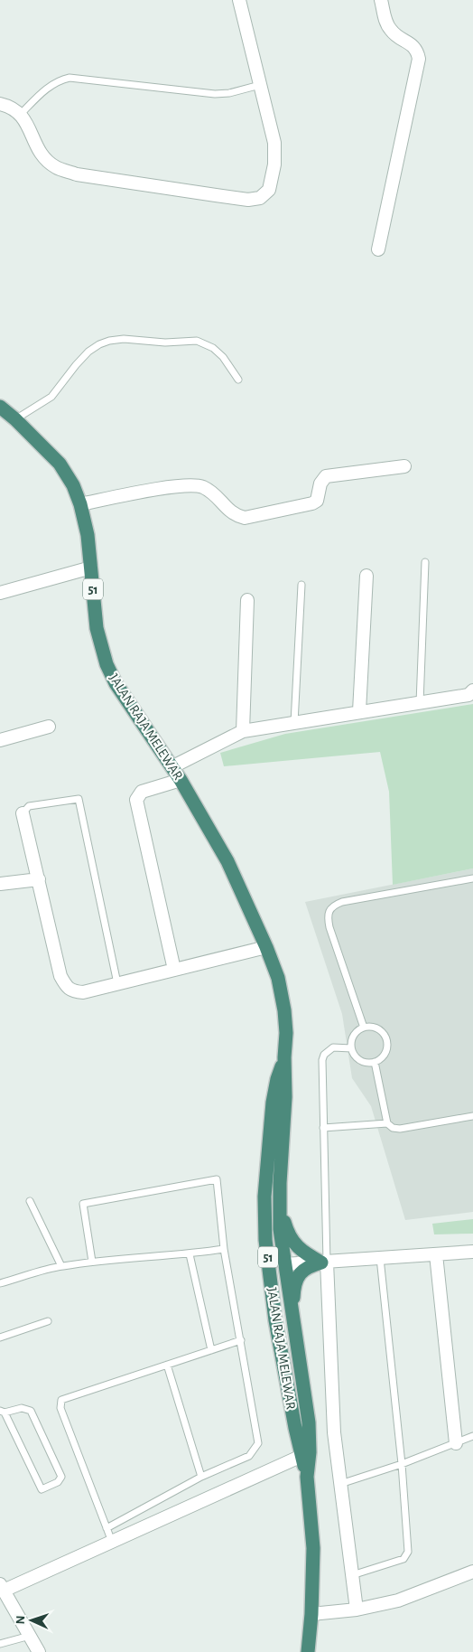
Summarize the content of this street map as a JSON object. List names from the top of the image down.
{
  "streets": {
    "highway": ["51", "JALAN RAJA MELEWAR"]
  },
  "north": "left"
}
